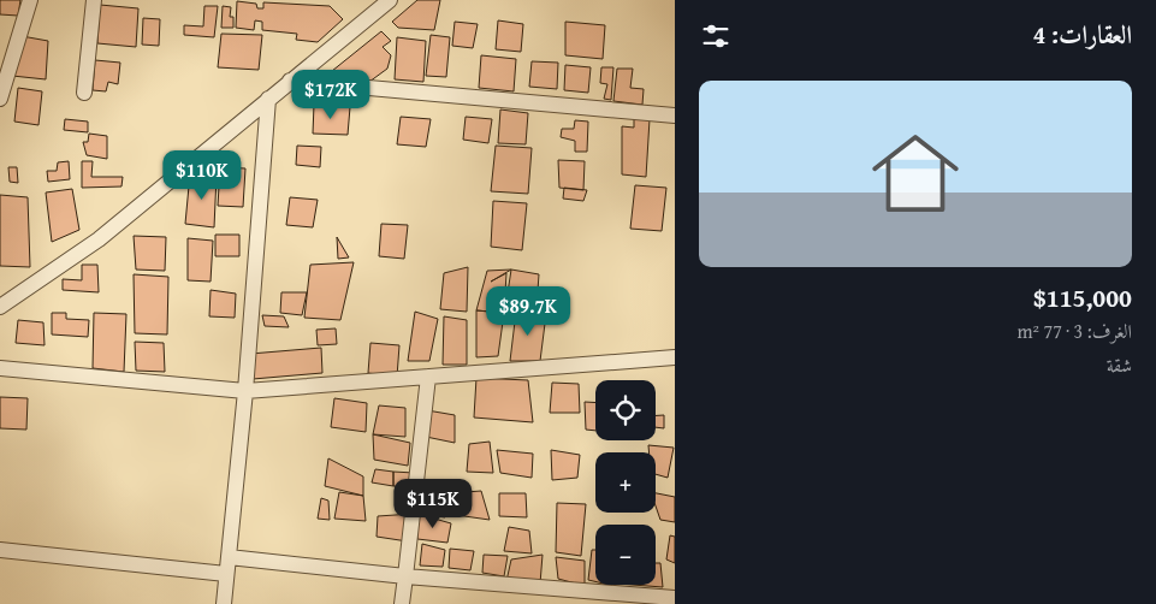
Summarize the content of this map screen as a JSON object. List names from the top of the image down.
{
  "page": {
    "heading": "العقارات: 4",
    "price": [
      "$172K",
      "$110K",
      "$89.7K",
      "$115K"
    ],
    "list": [
      {
        "name": "$115,000",
        "note": "الغرف: 3 · 77 m² · شقة"
      }
    ],
    "map_buttons": ["+", "−"]
  }
}
